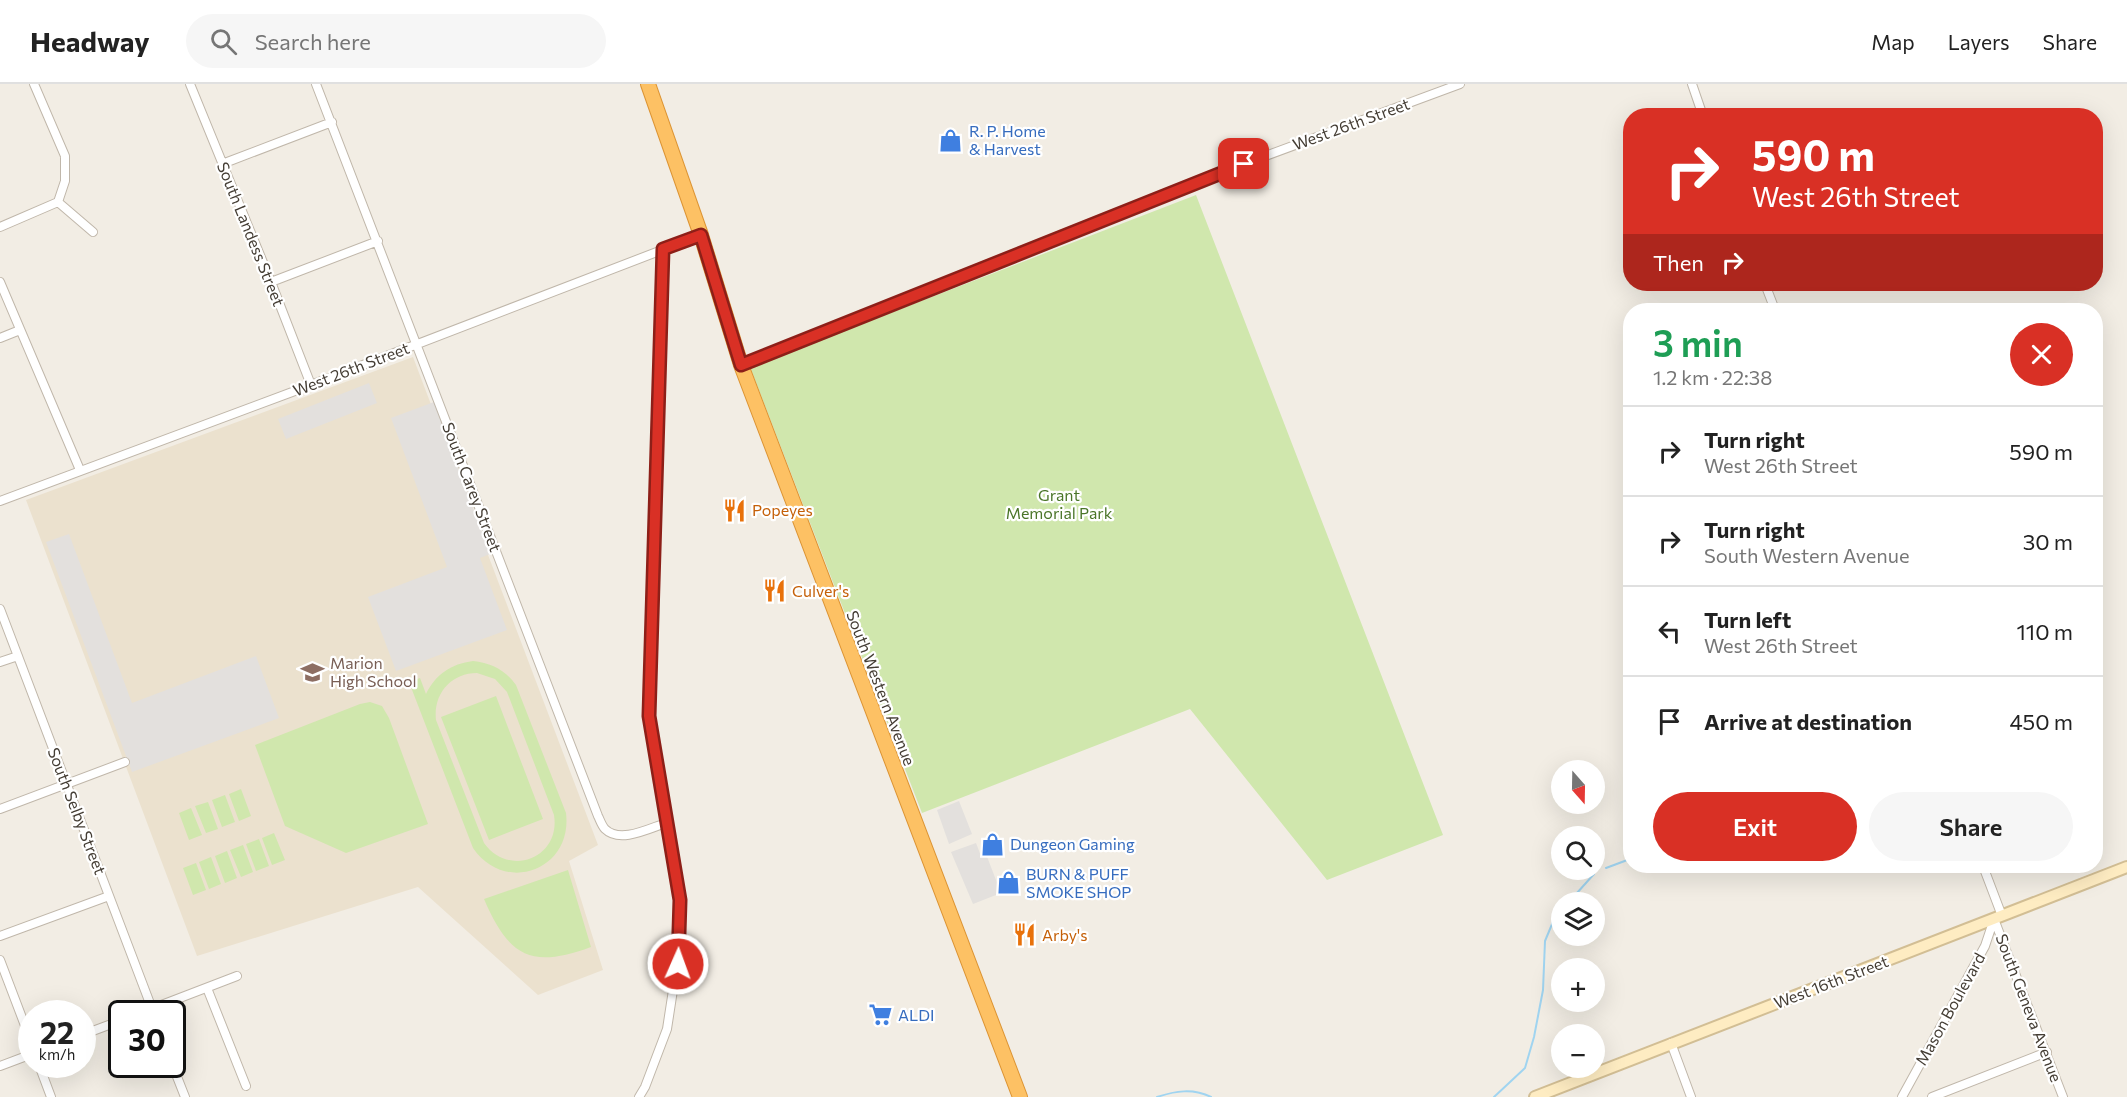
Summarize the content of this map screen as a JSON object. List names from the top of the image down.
{
  "streets": {
    "highway": ["South Western Avenue"],
    "street": [
      "West 26th Street",
      "South Landess Street",
      "South Carey Street",
      "South Selby Street",
      "West 16th Street",
      "South Geneva Avenue",
      "Mason Boulevard"
    ]
  },
  "crossings": [
    ["West 26th Street", "South Landess Street"],
    ["West 26th Street", "South Carey Street"],
    ["West 26th Street", "South Western Avenue"],
    ["West 16th Street", "South Geneva Avenue"],
    ["West 16th Street", "Mason Boulevard"],
    ["South Geneva Avenue", "Mason Boulevard"]
  ],
  "parks": ["Grant Memorial Park"],
  "places": {
    "shop": ["R. P. Home & Harvest", "Dungeon Gaming", "BURN & PUFF SMOKE SHOP"],
    "restaurant": ["Popeyes", "Culver's", "Arby's"],
    "school or university": ["Marion High School"],
    "supermarket": ["ALDI"]
  },
  "north": "bottom",
  "page": {
    "header": "Headway",
    "search": "Search here",
    "nav": ["Map", "Layers", "Share"],
    "turn": ["590 m", "West 26th Street"],
    "then": "Then",
    "heading": ["3 min", "1.2 km · 22:38"],
    "list": [
      {
        "name": "Turn right",
        "note": "West 26th Street",
        "value": "590 m"
      },
      {
        "name": "Turn right",
        "note": "South Western Avenue",
        "value": "30 m"
      },
      {
        "name": "Turn left",
        "note": "West 26th Street",
        "value": "110 m"
      },
      {
        "name": "Arrive at destination",
        "value": "450 m"
      }
    ],
    "map_buttons": ["+", "−"],
    "buttons": ["Exit", "Share"],
    "speed": "22 km/h",
    "limit": "30"
  }
}
